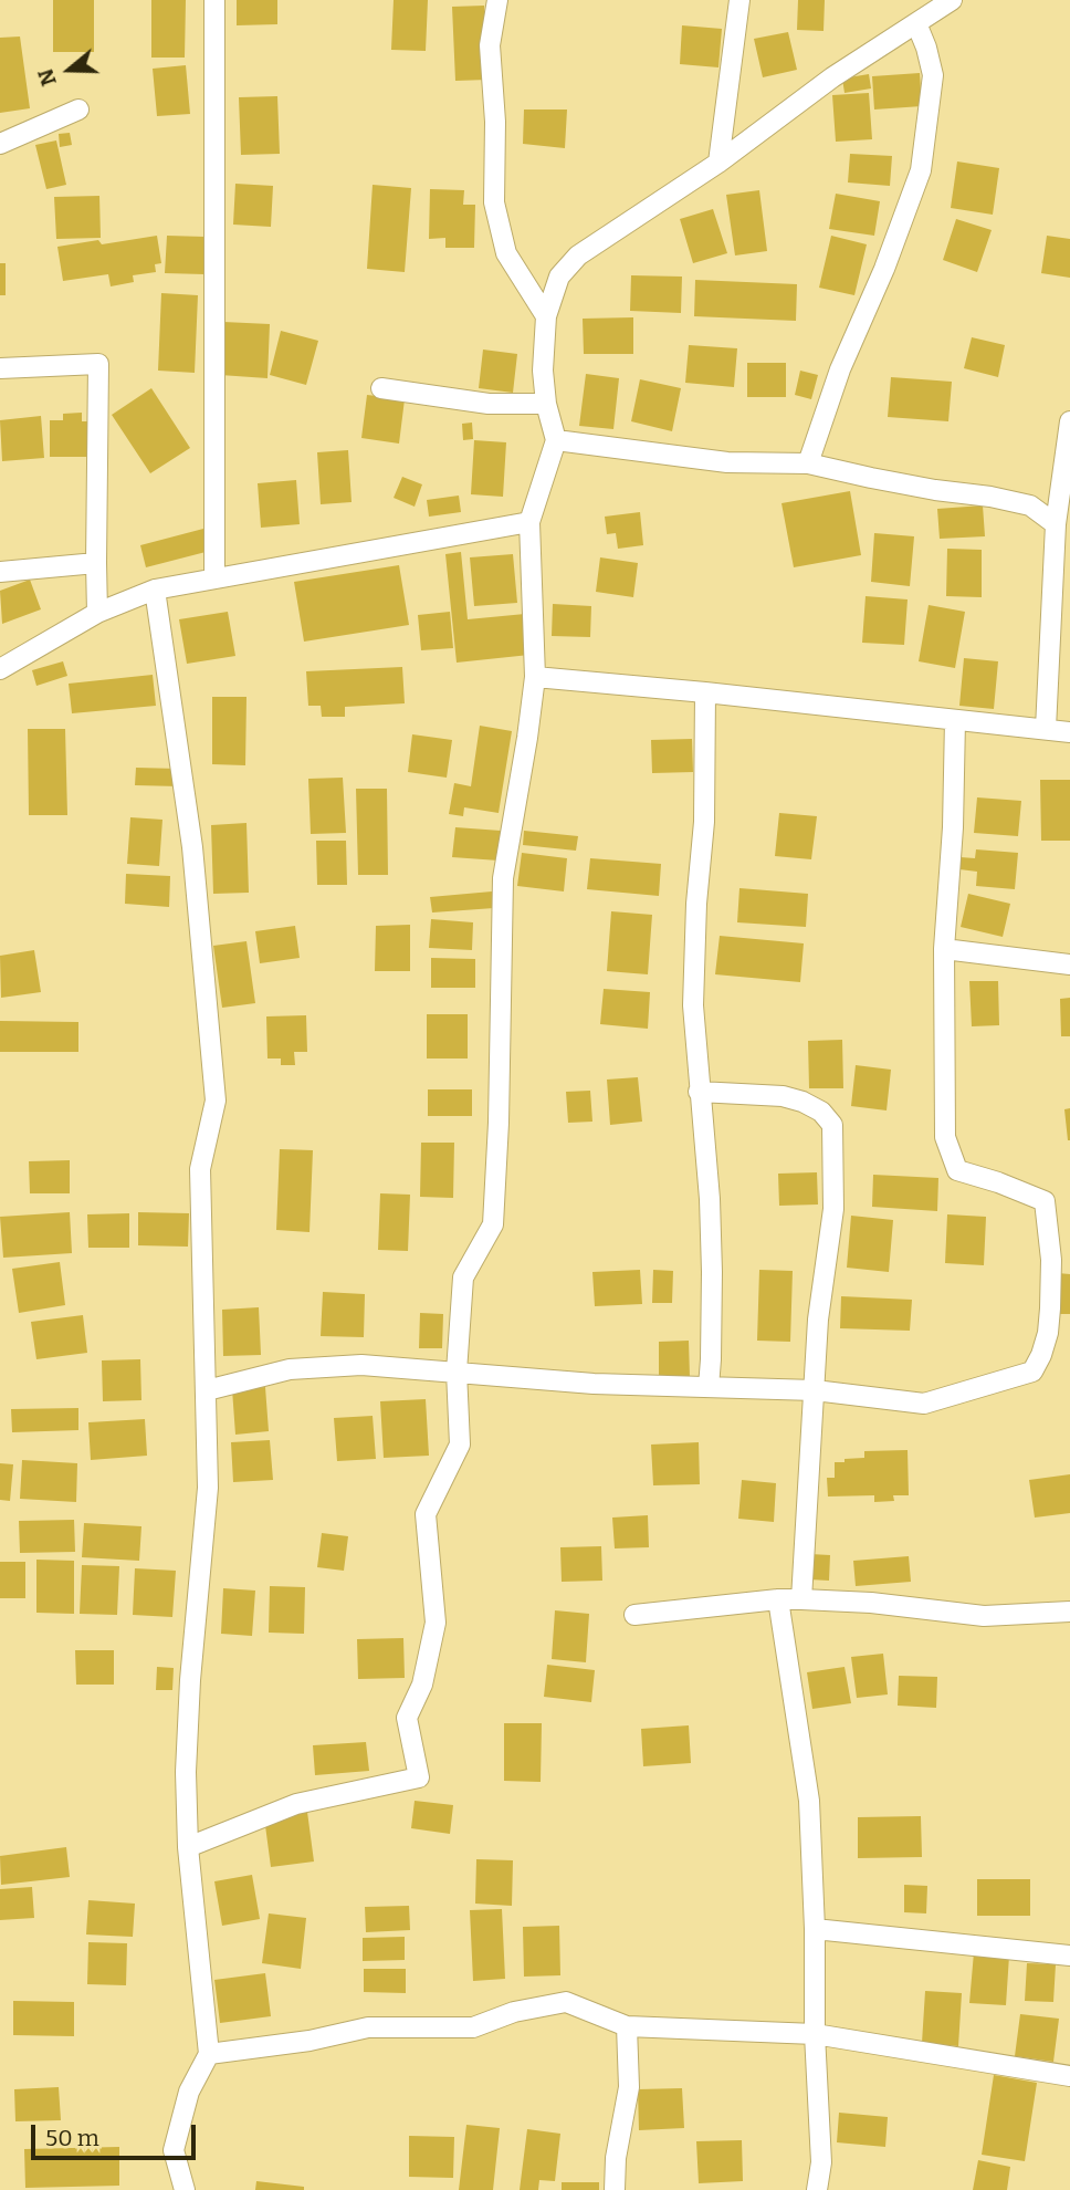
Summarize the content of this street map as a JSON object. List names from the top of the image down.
{
  "scale_bar": "50 m",
  "north": "left"
}
